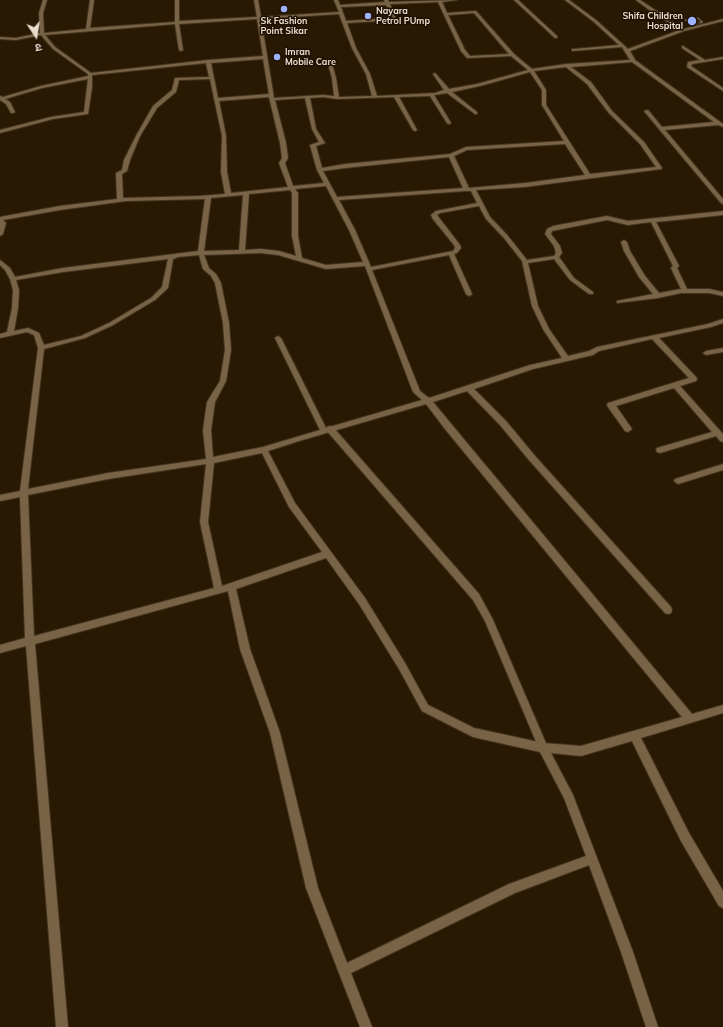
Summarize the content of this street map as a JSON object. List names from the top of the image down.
{
  "places": [
    "Sk Fashion Point Sikar",
    "Nayara Petrol PUmp",
    "Shifa Children Hospital",
    "Imran Mobile Care"
  ],
  "north": "bottom"
}
